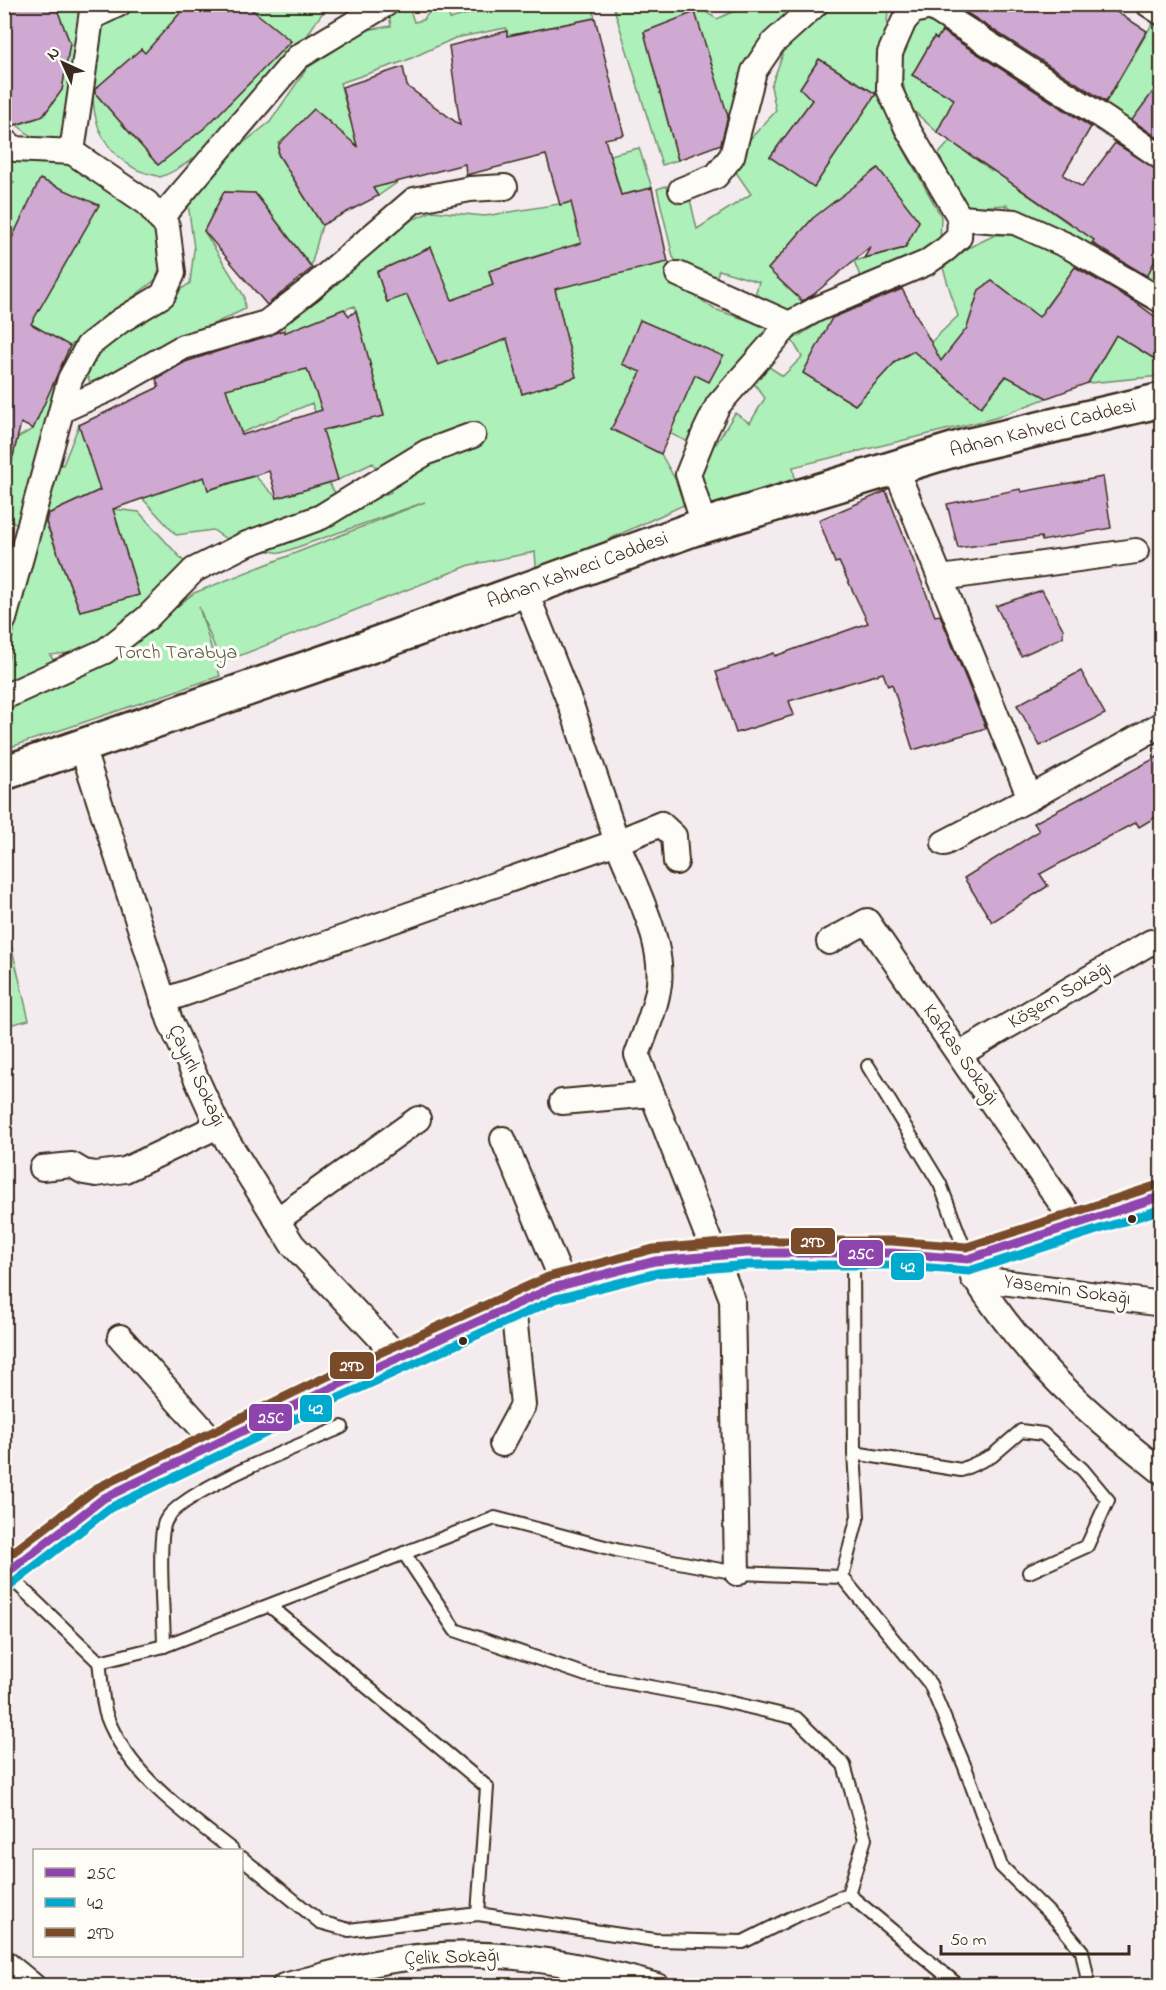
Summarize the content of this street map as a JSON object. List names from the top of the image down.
{
  "streets": {
    "main road": ["Adnan Kahveci Caddesi"],
    "street": [
      "Köşem Sokağı",
      "Kafkas Sokağı",
      "Çayırlı Sokağı",
      "Yasemin Sokağı",
      "Çelik Sokağı"
    ]
  },
  "crossings": [
    ["Adnan Kahveci Caddesi", "Çayırlı Sokağı"],
    ["Köşem Sokağı", "Kafkas Sokağı"]
  ],
  "parks": ["Torch Tarabya"],
  "lines": ["transit line 29D", "transit line 25C", "transit line 42"],
  "legend": ["25C", "42", "29D"],
  "scale_bar": "50 m",
  "north": "top left"
}
